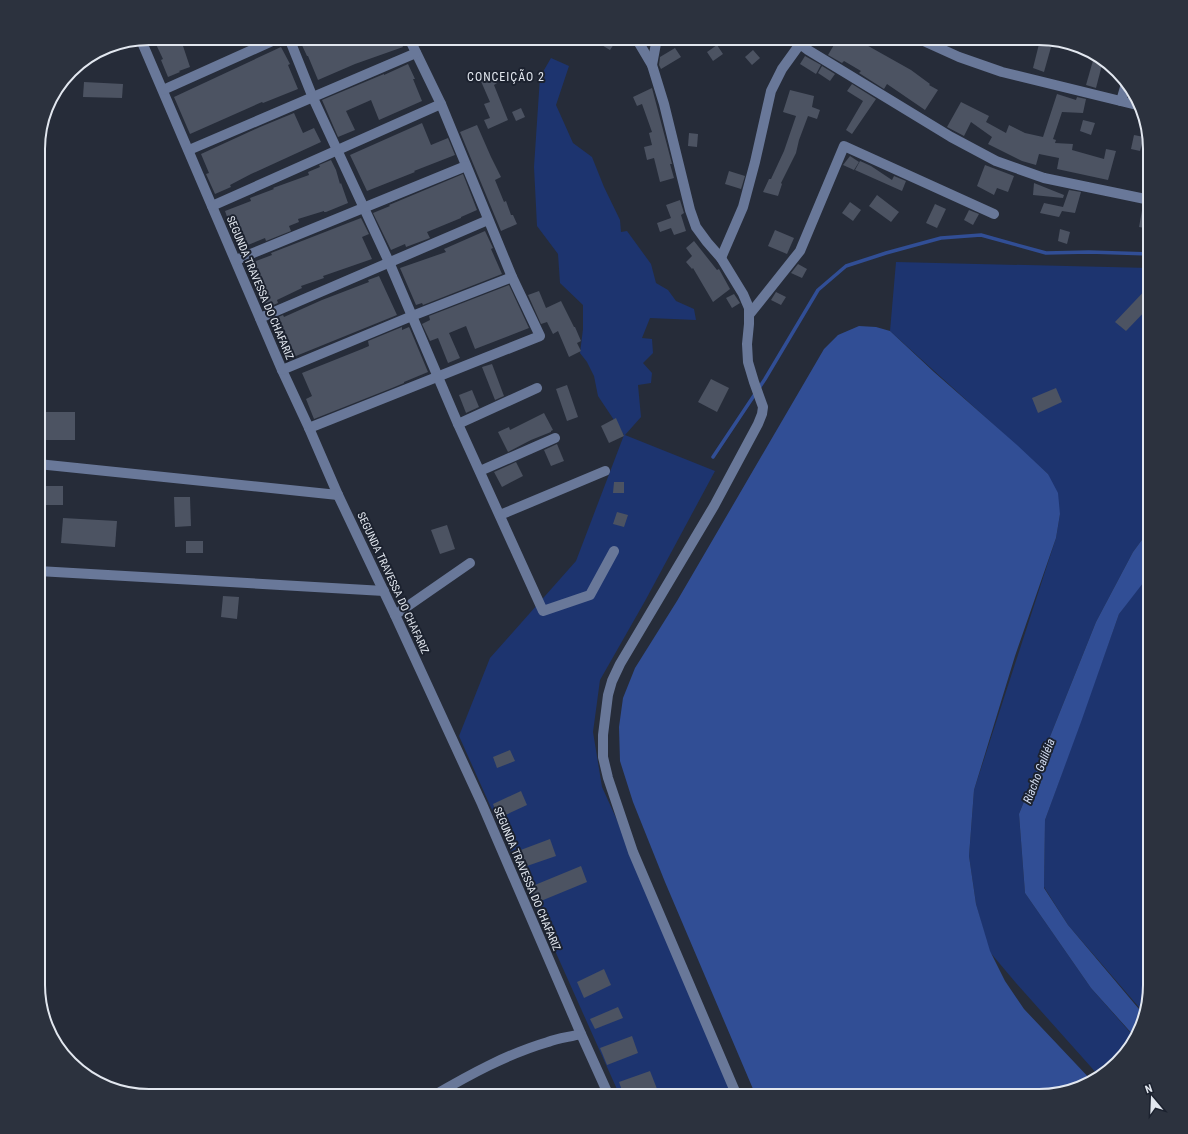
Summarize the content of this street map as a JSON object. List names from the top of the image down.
{
  "streets": {
    "street": ["SEGUNDA TRAVESSA DO CHAFARIZ"]
  },
  "districts": ["CONCEIÇÃO 2"],
  "water": ["Riacho Galiléia"],
  "north": "top"
}
